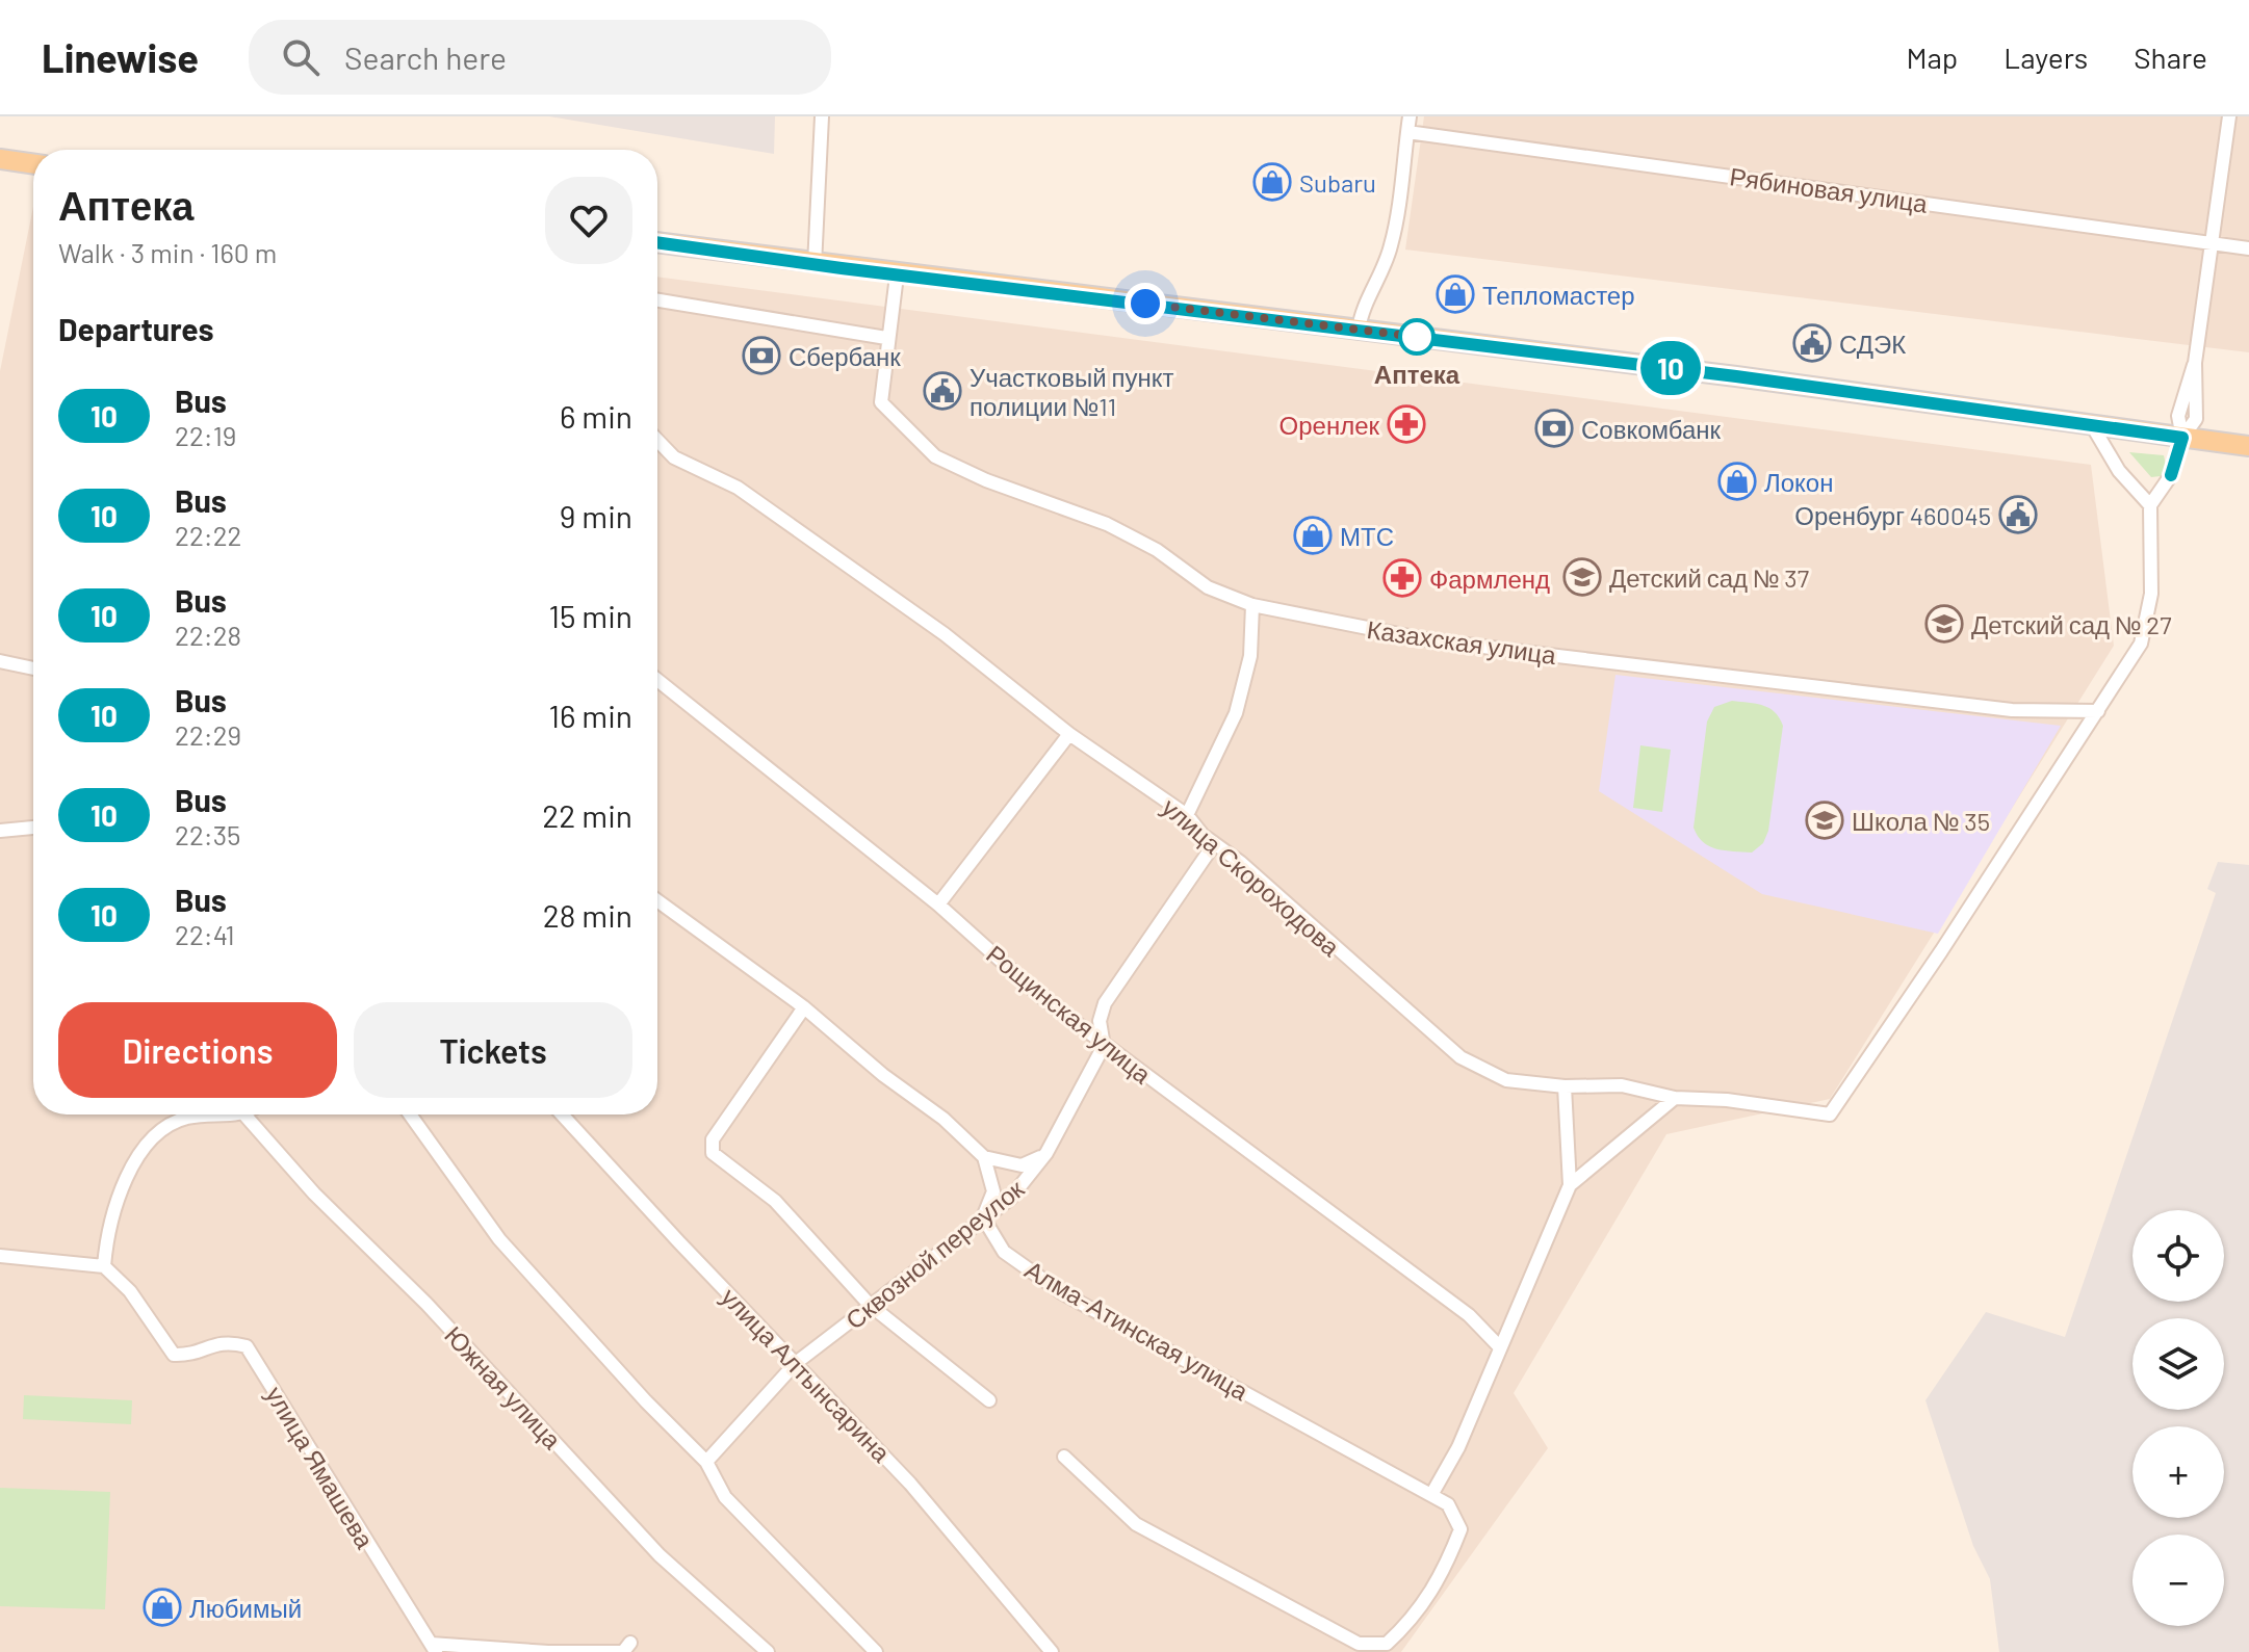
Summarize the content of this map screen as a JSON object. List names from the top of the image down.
{
  "streets": {
    "street": [
      "Рябиновая улица",
      "Казахская улица",
      "улица Скороходова",
      "Рощинская улица",
      "Сквозной переулок",
      "Алма-Атинская улица",
      "улица Алтынсарина",
      "Южная улица",
      "улица Ямашева"
    ]
  },
  "crossings": [
    ["Казахская улица", "улица Скороходова"],
    ["улица Скороходова", "Сквозной переулок"],
    ["Рощинская улица", "Сквозной переулок"],
    ["Сквозной переулок", "Алма-Атинская улица"],
    ["Сквозной переулок", "улица Алтынсарина"]
  ],
  "places": {
    "shop": [
      "Subaru",
      "Тепломастер",
      "Локон",
      "МТС",
      "Любимый"
    ],
    "other": ["Аптека"],
    "public building": ["СДЭК", "Участковый пункт полиции №11", "Оренбург 460045"],
    "bank": ["Сбербанк", "Совкомбанк"],
    "pharmacy": ["Оренлек", "Фармленд"],
    "school or university": ["Детский сад № 37", "Детский сад № 27", "Школа № 35"]
  },
  "lines": ["bus line 10"],
  "page": {
    "header": "Linewise",
    "search": "Search here",
    "nav": ["Map", "Layers", "Share"],
    "on_map": "10",
    "heading": [
      ["Аптека", "Walk · 3 min · 160 m"],
      "Departures"
    ],
    "list": [
      {
        "mark": "10",
        "name": "Bus",
        "note": "22:19",
        "value": "6 min"
      },
      {
        "mark": "10",
        "name": "Bus",
        "note": "22:22",
        "value": "9 min"
      },
      {
        "mark": "10",
        "name": "Bus",
        "note": "22:28",
        "value": "15 min"
      },
      {
        "mark": "10",
        "name": "Bus",
        "note": "22:29",
        "value": "16 min"
      },
      {
        "mark": "10",
        "name": "Bus",
        "note": "22:35",
        "value": "22 min"
      },
      {
        "mark": "10",
        "name": "Bus",
        "note": "22:41",
        "value": "28 min"
      }
    ],
    "buttons": ["Directions", "Tickets"],
    "map_buttons": ["+", "−"]
  }
}
